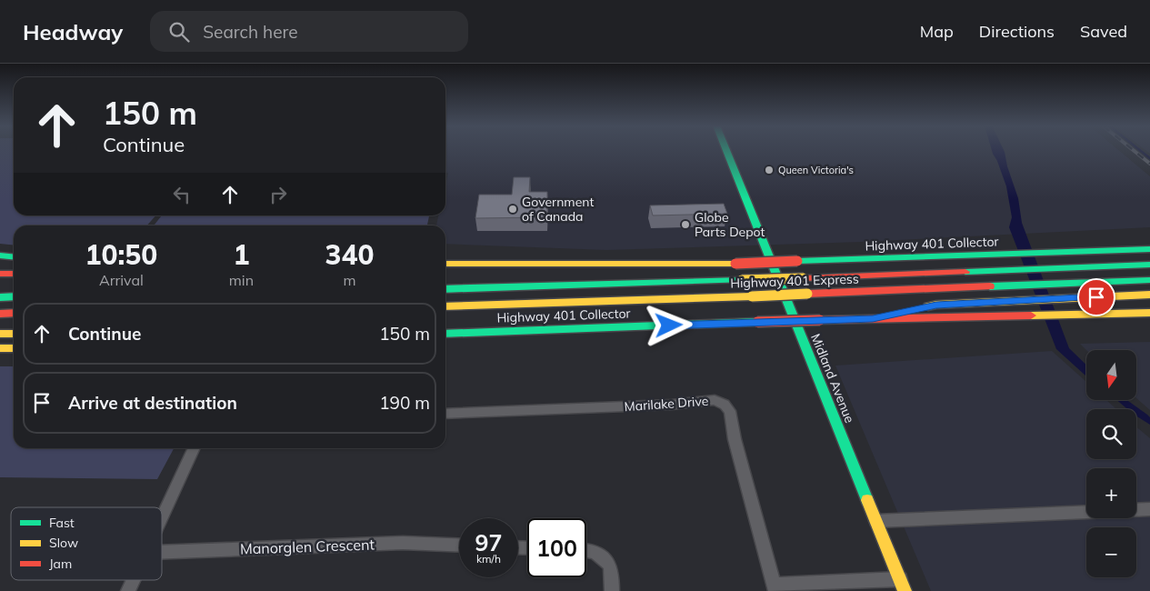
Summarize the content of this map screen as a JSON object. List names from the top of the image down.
{
  "streets": {
    "main road": ["Highway 401 Collector", "Highway 401 Express", "Midland Avenue"],
    "street": ["Marilake Drive", "Manorglen Crescent"]
  },
  "places": ["Queen Victoria's", "Government of Canada", "Globe Parts Depot"],
  "legend": ["Fast", "Slow", "Jam"],
  "north": "bottom",
  "page": {
    "header": "Headway",
    "search": "Search here",
    "nav": ["Map", "Directions", "Saved"],
    "turn": ["150 m", "Continue"],
    "eta": [
      "10:50",
      "Arrival",
      "1",
      "min",
      "340",
      "m"
    ],
    "list": [
      {
        "name": "Continue",
        "value": "150 m"
      },
      {
        "name": "Arrive at destination",
        "value": "190 m"
      }
    ],
    "map_buttons": ["+", "−"],
    "speed": "97 km/h",
    "limit": "100"
  }
}
